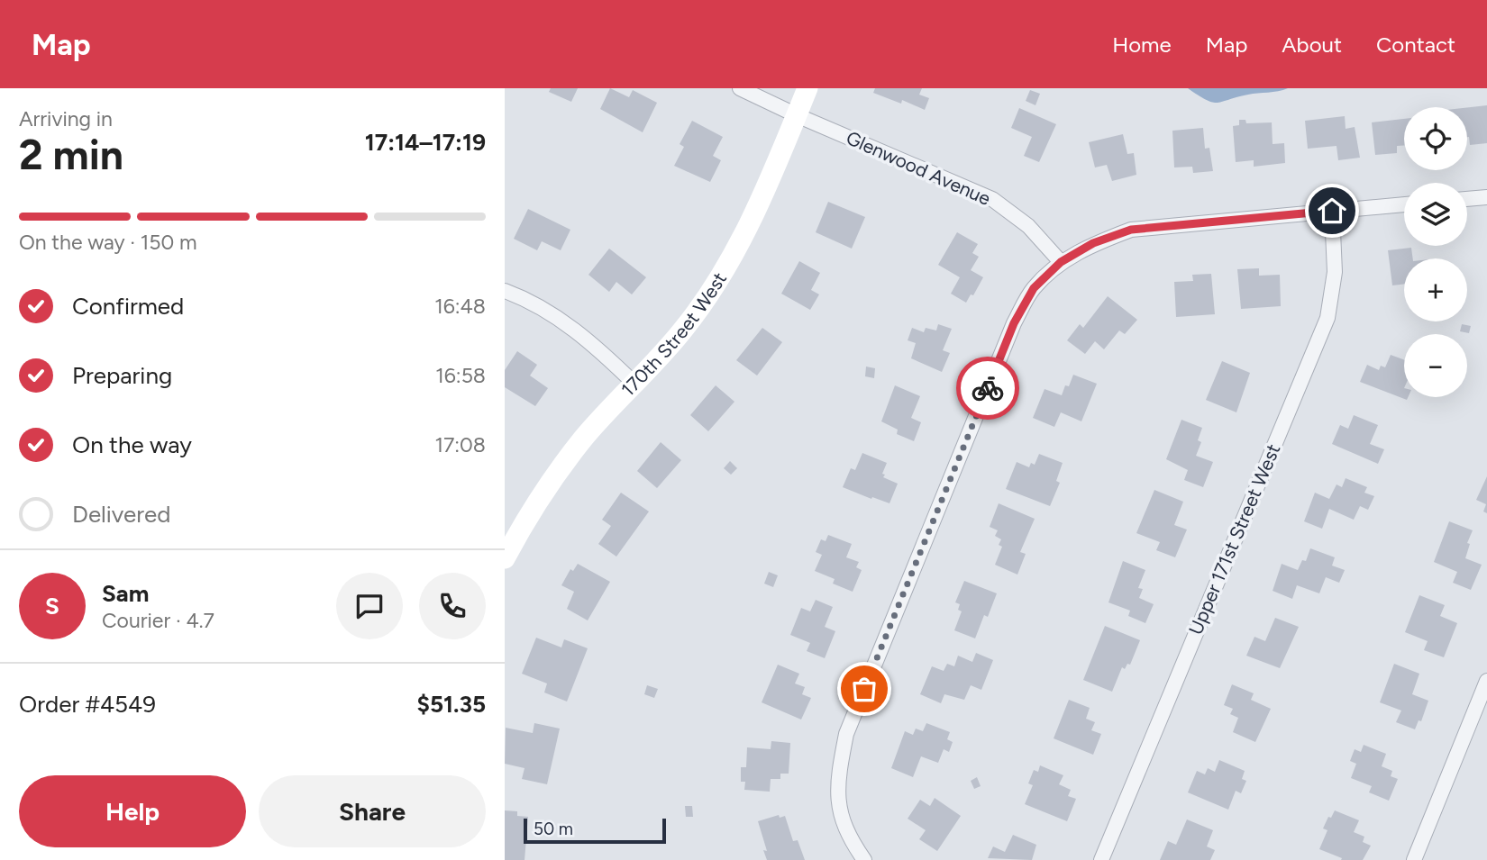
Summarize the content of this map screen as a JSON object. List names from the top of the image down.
{
  "streets": {
    "street": ["Glenwood Avenue", "170th Street West", "Upper 171st Street West"]
  },
  "crossings": [
    ["Glenwood Avenue", "170th Street West"]
  ],
  "scale_bar": "50 m",
  "page": {
    "header": "Map",
    "nav": [
      "Home",
      "Map",
      "About",
      "Contact"
    ],
    "heading": ["2 min", "Arriving in", "17:14–17:19"],
    "panel": [
      "Sam",
      "Courier · 4.7",
      "Order #4549",
      "$51.35"
    ],
    "map_buttons": ["+", "−"],
    "bar": "On the way · 150 m",
    "list": [
      ["Confirmed", "16:48"],
      ["Preparing", "16:58"],
      ["On the way", "17:08"],
      "Delivered"
    ],
    "round": "S",
    "buttons": ["Help", "Share"],
    "scale": "50 m"
  }
}
